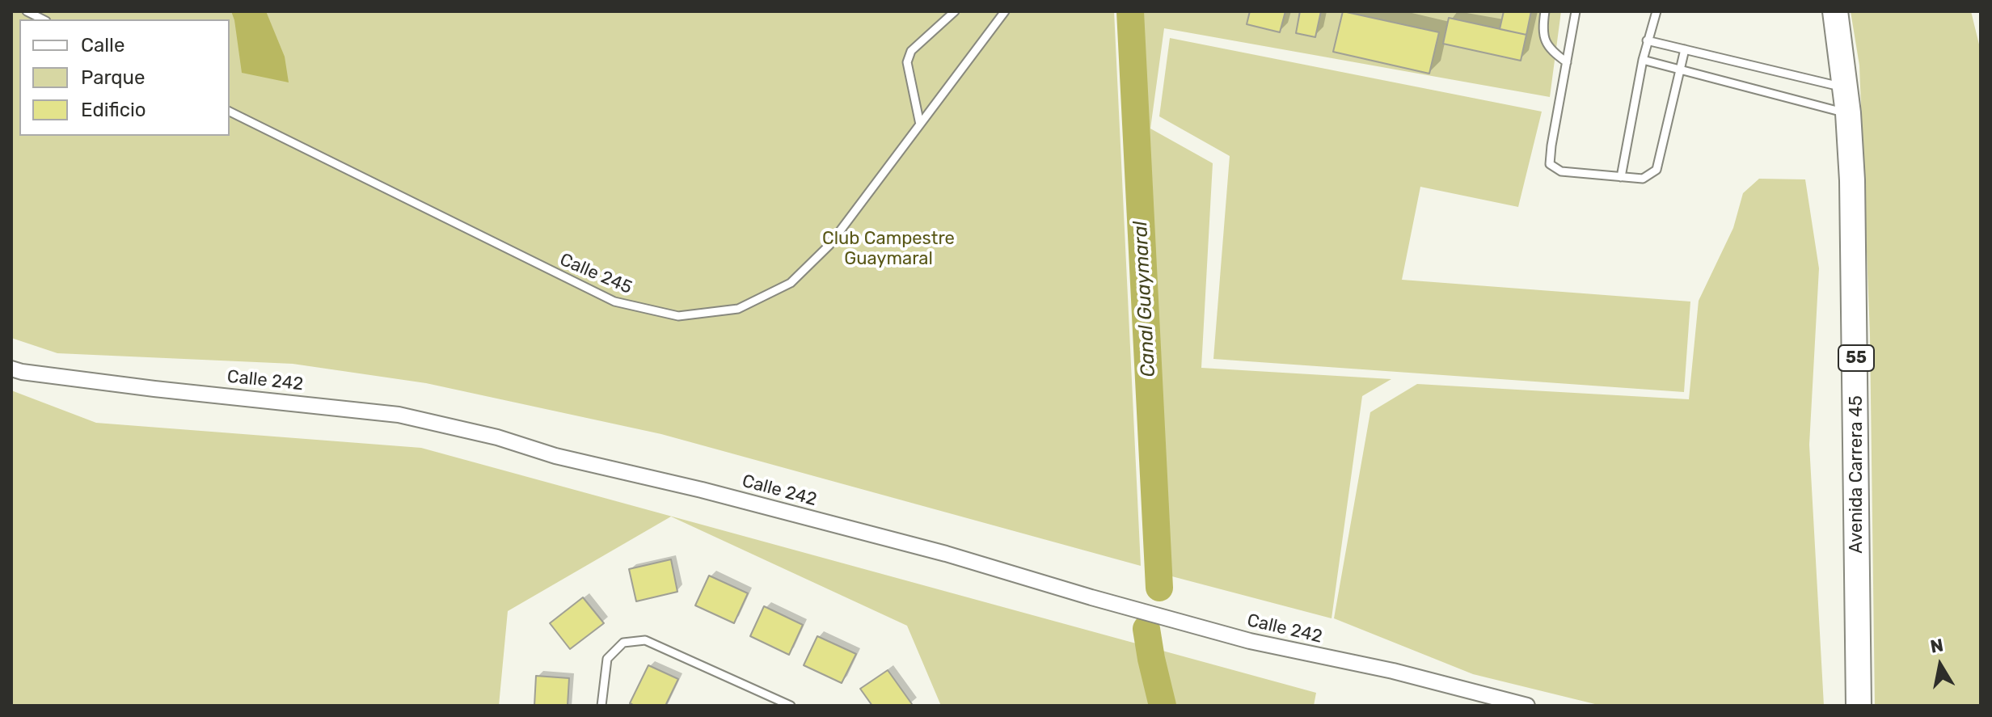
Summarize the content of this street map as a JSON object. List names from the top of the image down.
{
  "streets": {
    "highway": ["55", "Avenida Carrera 45"],
    "street": ["Calle 242"],
    "lane": ["Calle 245"]
  },
  "water": ["Canal Guaymaral"],
  "parks": ["Club Campestre Guaymaral"],
  "legend": ["Calle", "Parque", "Edificio"],
  "north": "top"
}
